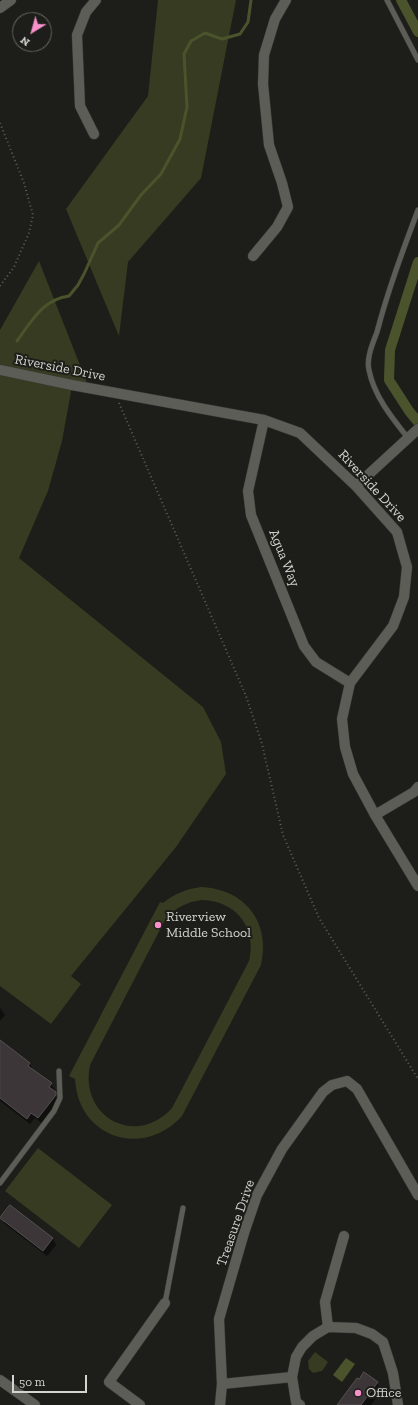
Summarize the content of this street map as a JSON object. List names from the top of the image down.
{
  "streets": {
    "street": ["Riverside Drive", "Agua Way", "Treasure Drive"]
  },
  "crossings": [
    ["Riverside Drive", "Agua Way"]
  ],
  "places": ["Riverview Middle School", "Office"],
  "scale_bar": "50 m",
  "north": "bottom left"
}
